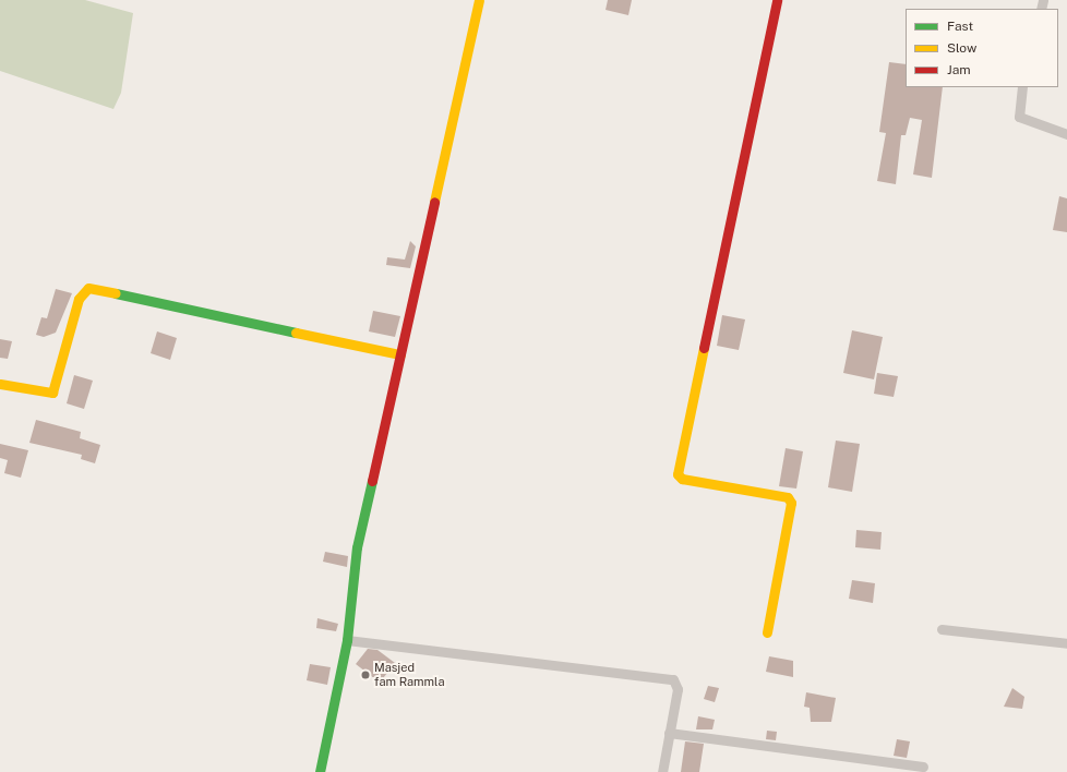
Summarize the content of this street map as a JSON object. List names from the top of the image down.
{
  "places": ["Masjed fam Rammla"],
  "legend": ["Fast", "Slow", "Jam"]
}
